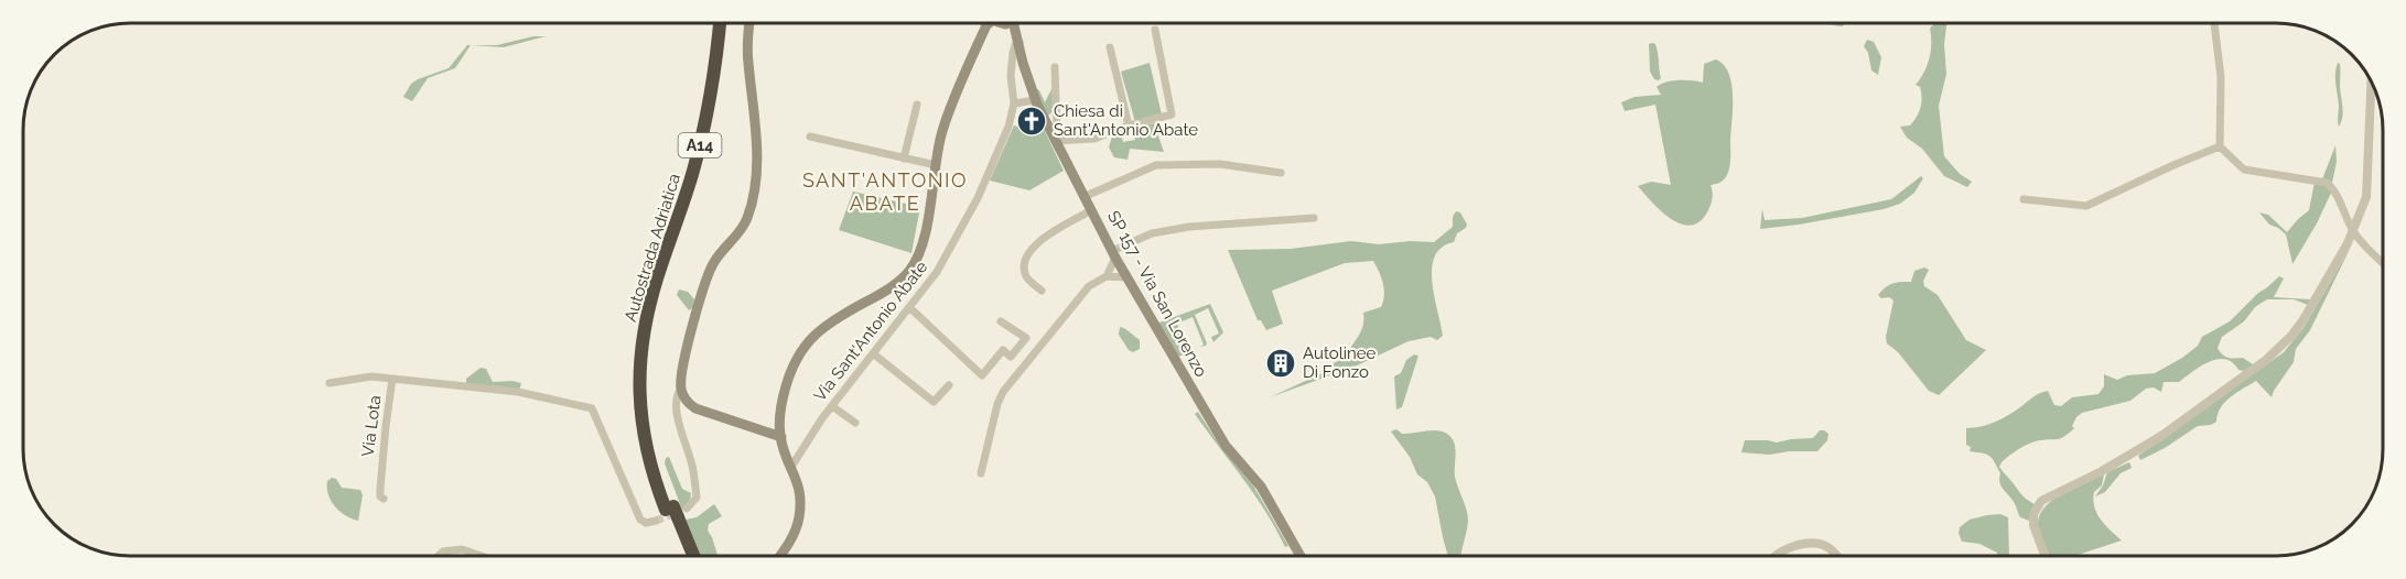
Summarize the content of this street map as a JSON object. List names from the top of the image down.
{
  "streets": {
    "highway": ["A14", "Autostrada Adriatica"],
    "main road": ["SP 157 - Via San Lorenzo"],
    "street": ["Via Sant'Antonio Abate", "Via Lota"]
  },
  "crossings": [
    ["SP 157 - Via San Lorenzo", "Via Sant'Antonio Abate"]
  ],
  "districts": ["SANT'ANTONIO ABATE"],
  "places": {
    "church": ["Chiesa di Sant'Antonio Abate"],
    "building": ["Autolinee Di Fonzo"]
  }
}
